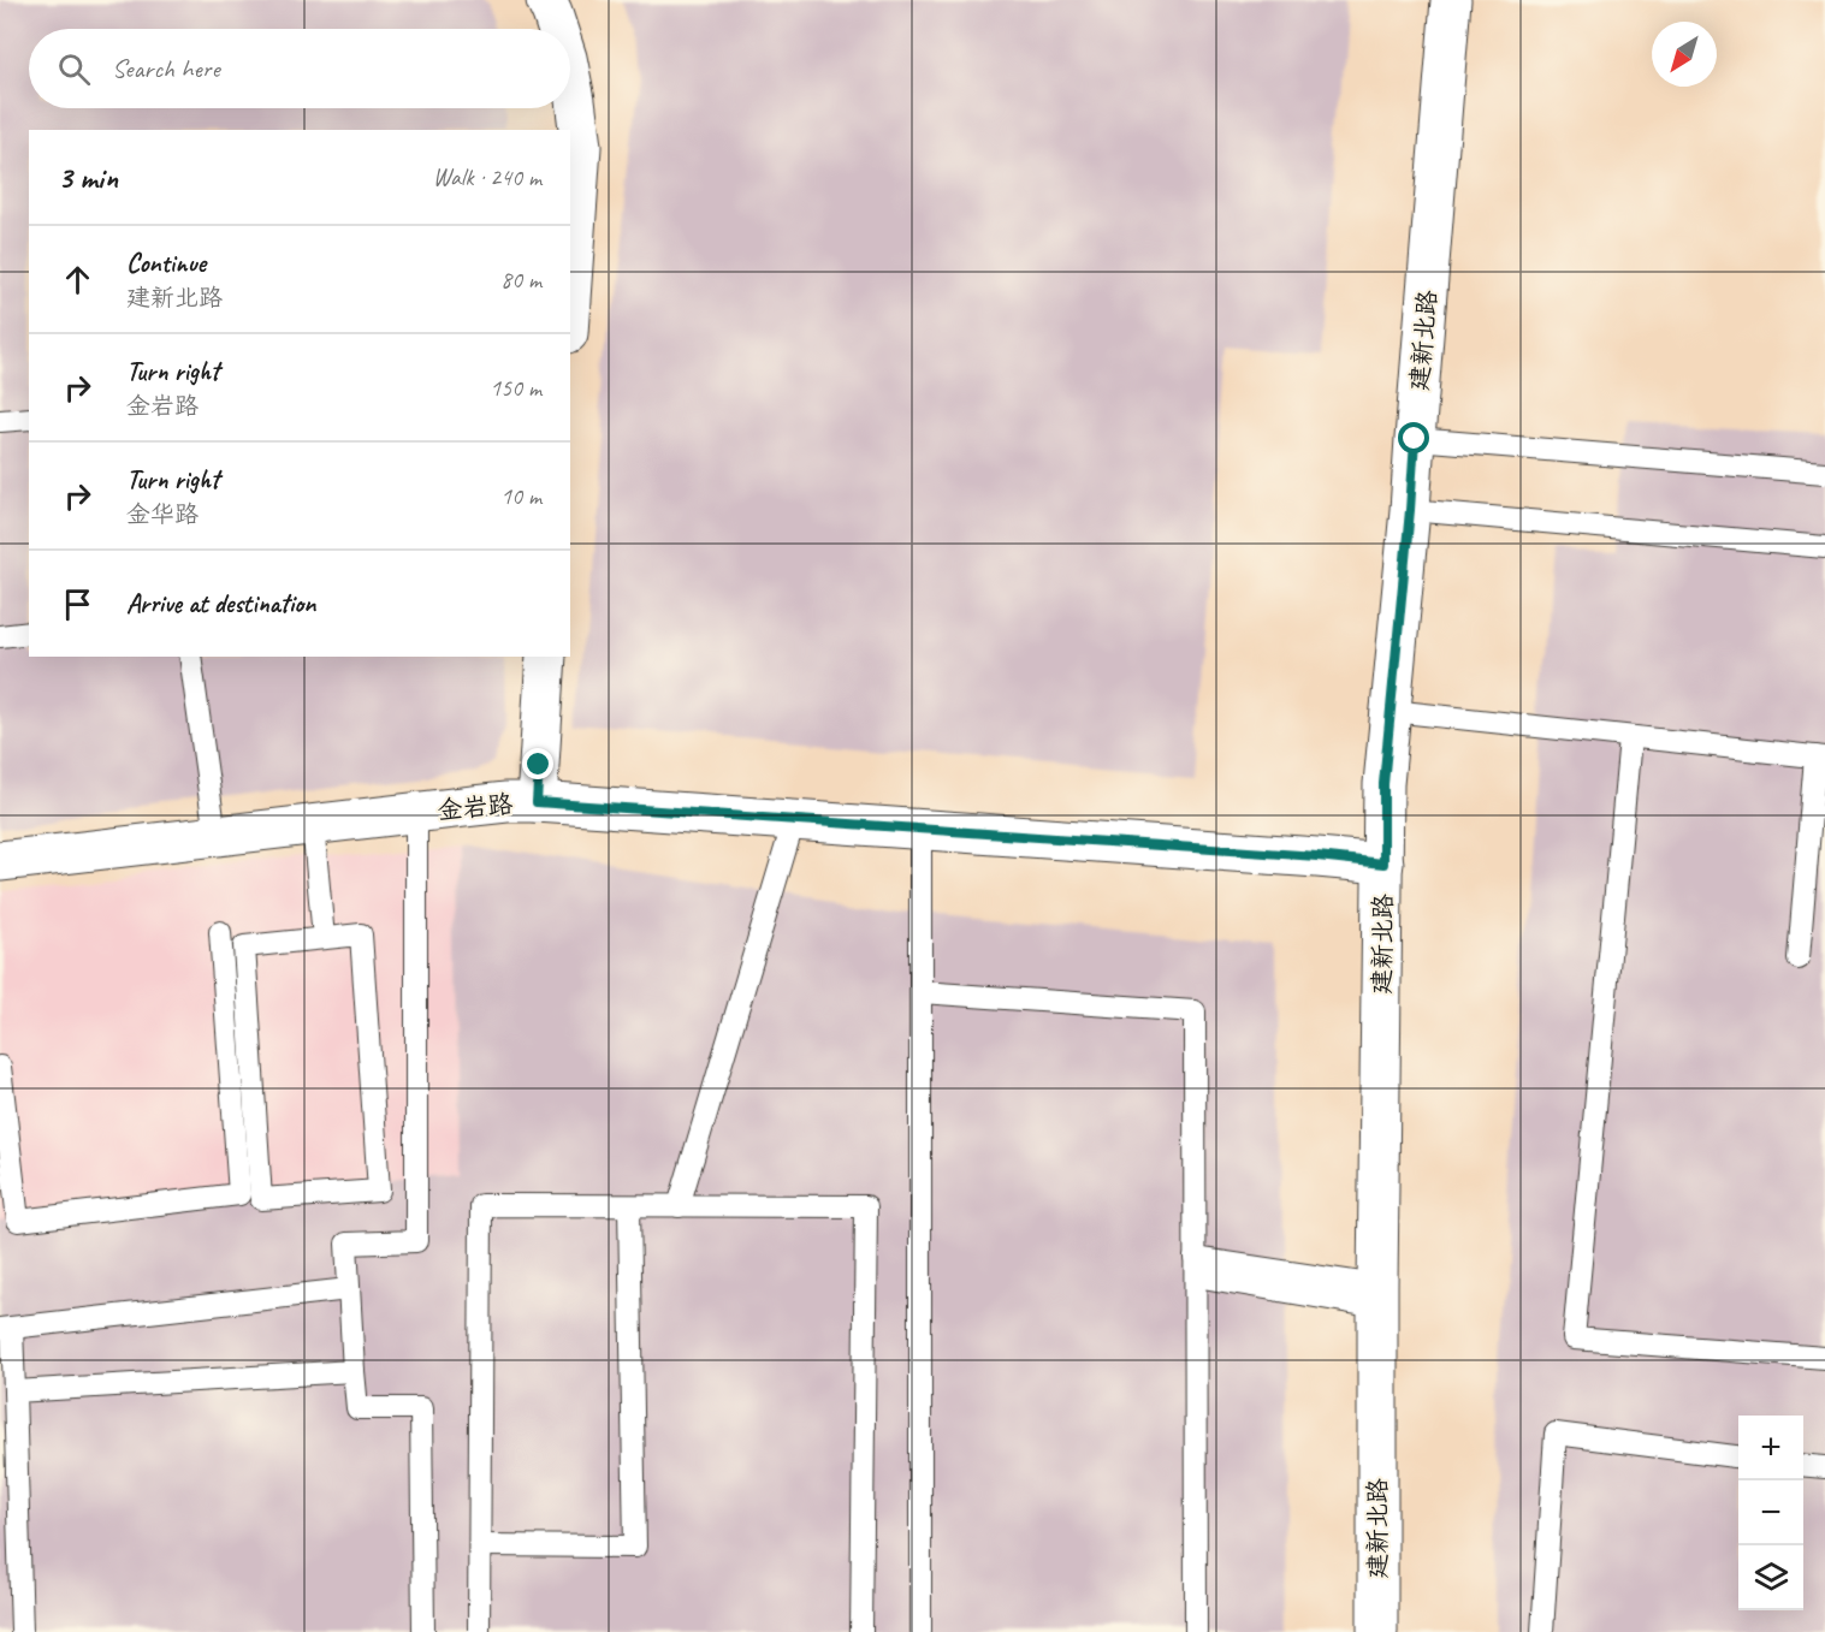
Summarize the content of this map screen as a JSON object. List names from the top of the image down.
{
  "streets": {
    "street": ["建新北路", "金岩路"]
  },
  "crossings": [
    ["建新北路", "金岩路"]
  ],
  "north": "bottom left",
  "page": {
    "search": "Search here",
    "heading": ["3 min", "Walk · 240 m"],
    "list": [
      ["Continue", "建新北路", "80 m"],
      ["Turn right", "金岩路", "150 m"],
      ["Turn right", "金华路", "10 m"],
      "Arrive at destination"
    ],
    "map_buttons": ["+", "−"]
  }
}
